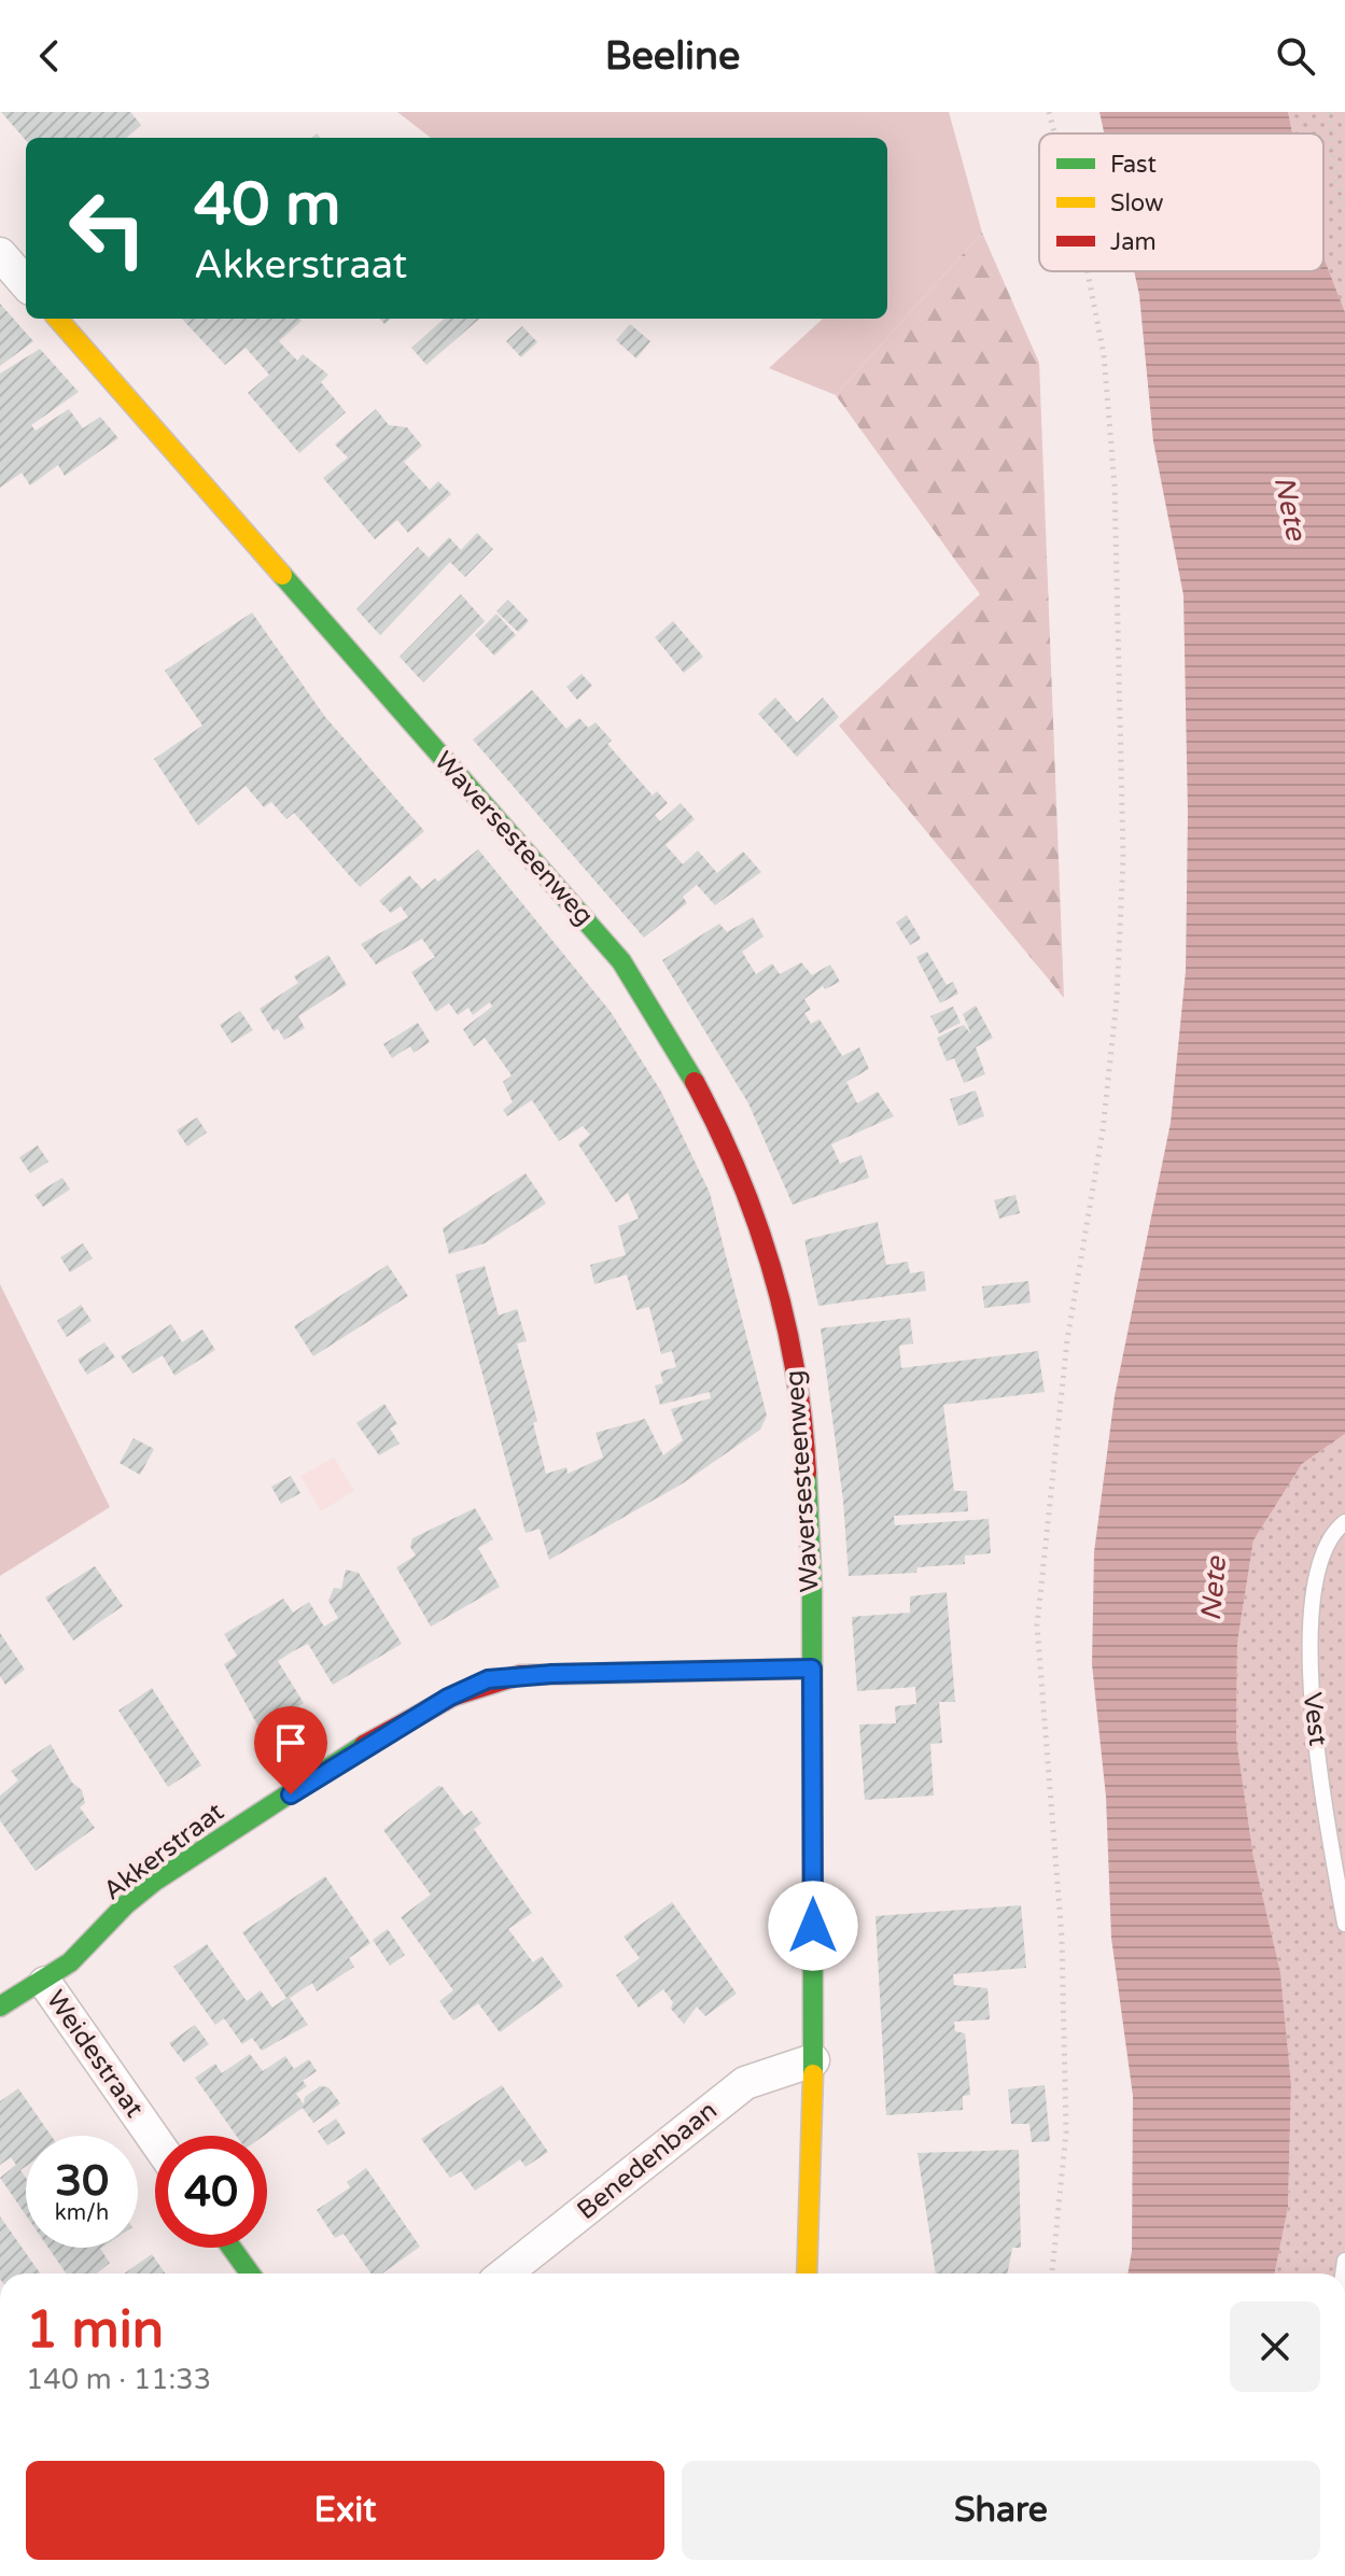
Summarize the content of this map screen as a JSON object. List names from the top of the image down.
{
  "streets": {
    "street": [
      "Waversesteenweg",
      "Akkerstraat",
      "Weidestraat",
      "Benedenbaan"
    ],
    "lane": ["Vest"]
  },
  "crossings": [
    ["Waversesteenweg", "Akkerstraat"],
    ["Waversesteenweg", "Benedenbaan"],
    ["Akkerstraat", "Weidestraat"]
  ],
  "water": ["Nete"],
  "legend": ["Fast", "Slow", "Jam"],
  "page": {
    "header": "Beeline",
    "turn": ["40 m", "Akkerstraat"],
    "speed": "30 km/h",
    "limit": "40",
    "heading": ["1 min", "140 m · 11:33"],
    "buttons": ["Exit", "Share"]
  }
}
